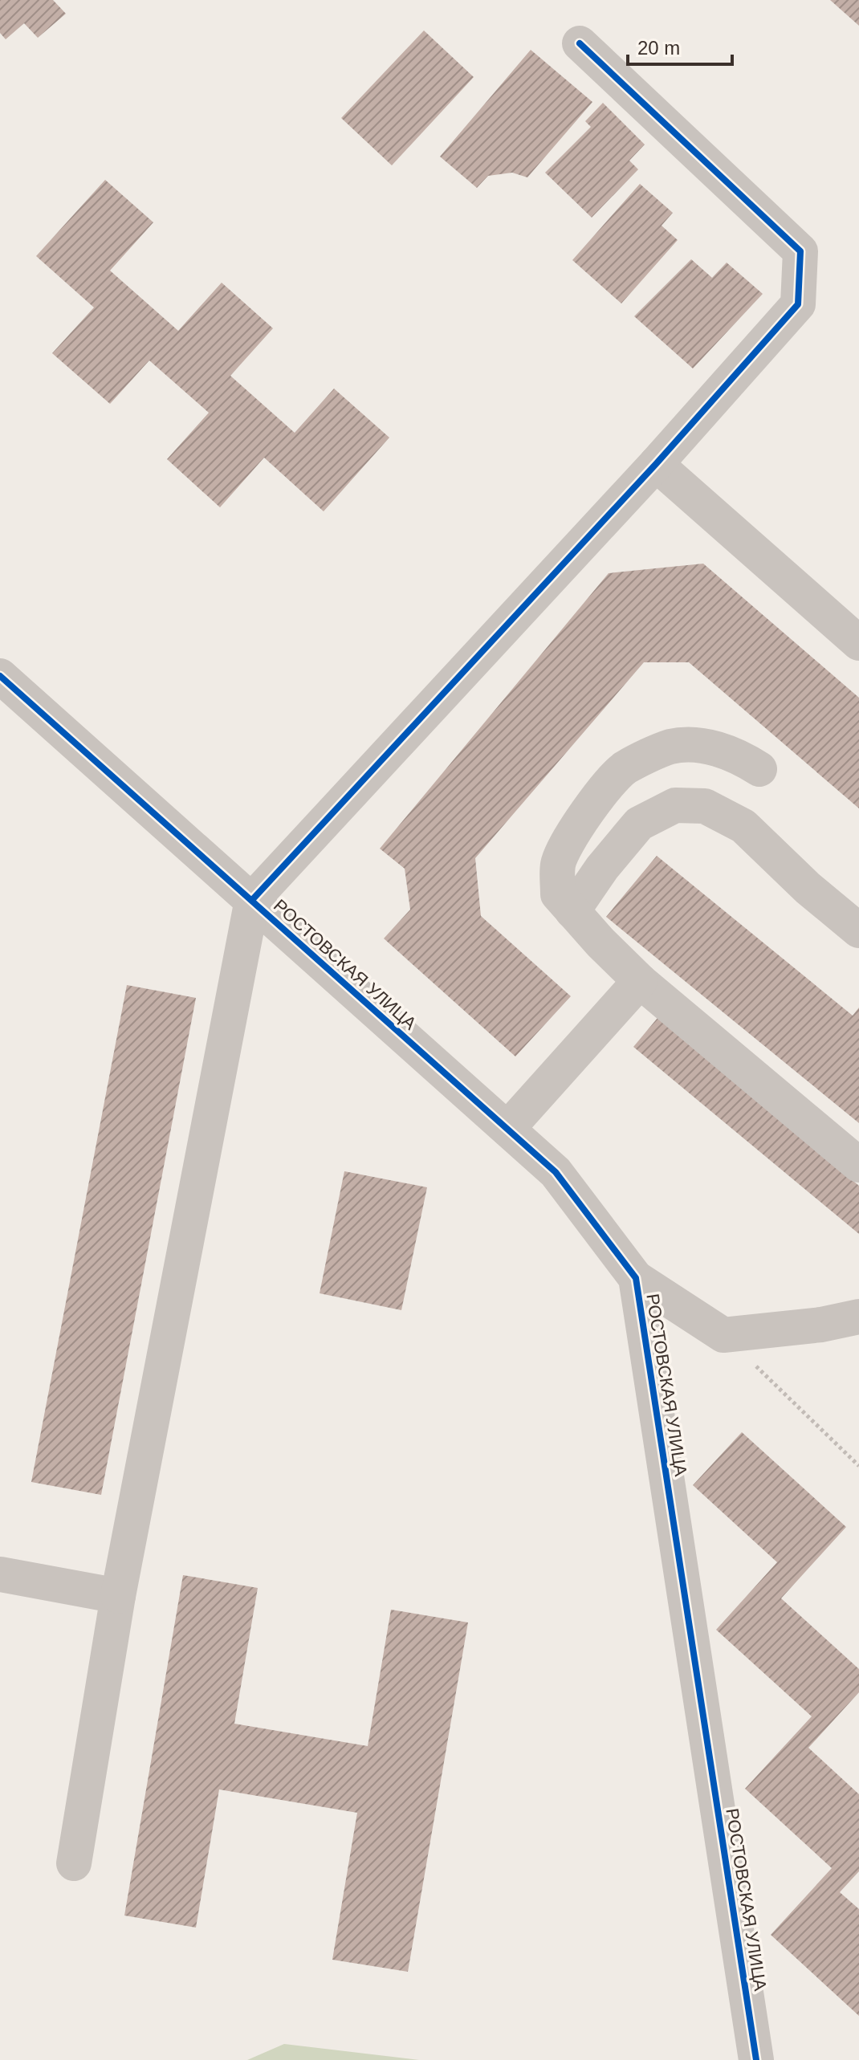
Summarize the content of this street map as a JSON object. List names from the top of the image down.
{
  "streets": {
    "street": ["РОСТОВСКАЯ УЛИЦА"]
  },
  "scale_bar": "20 m"
}
